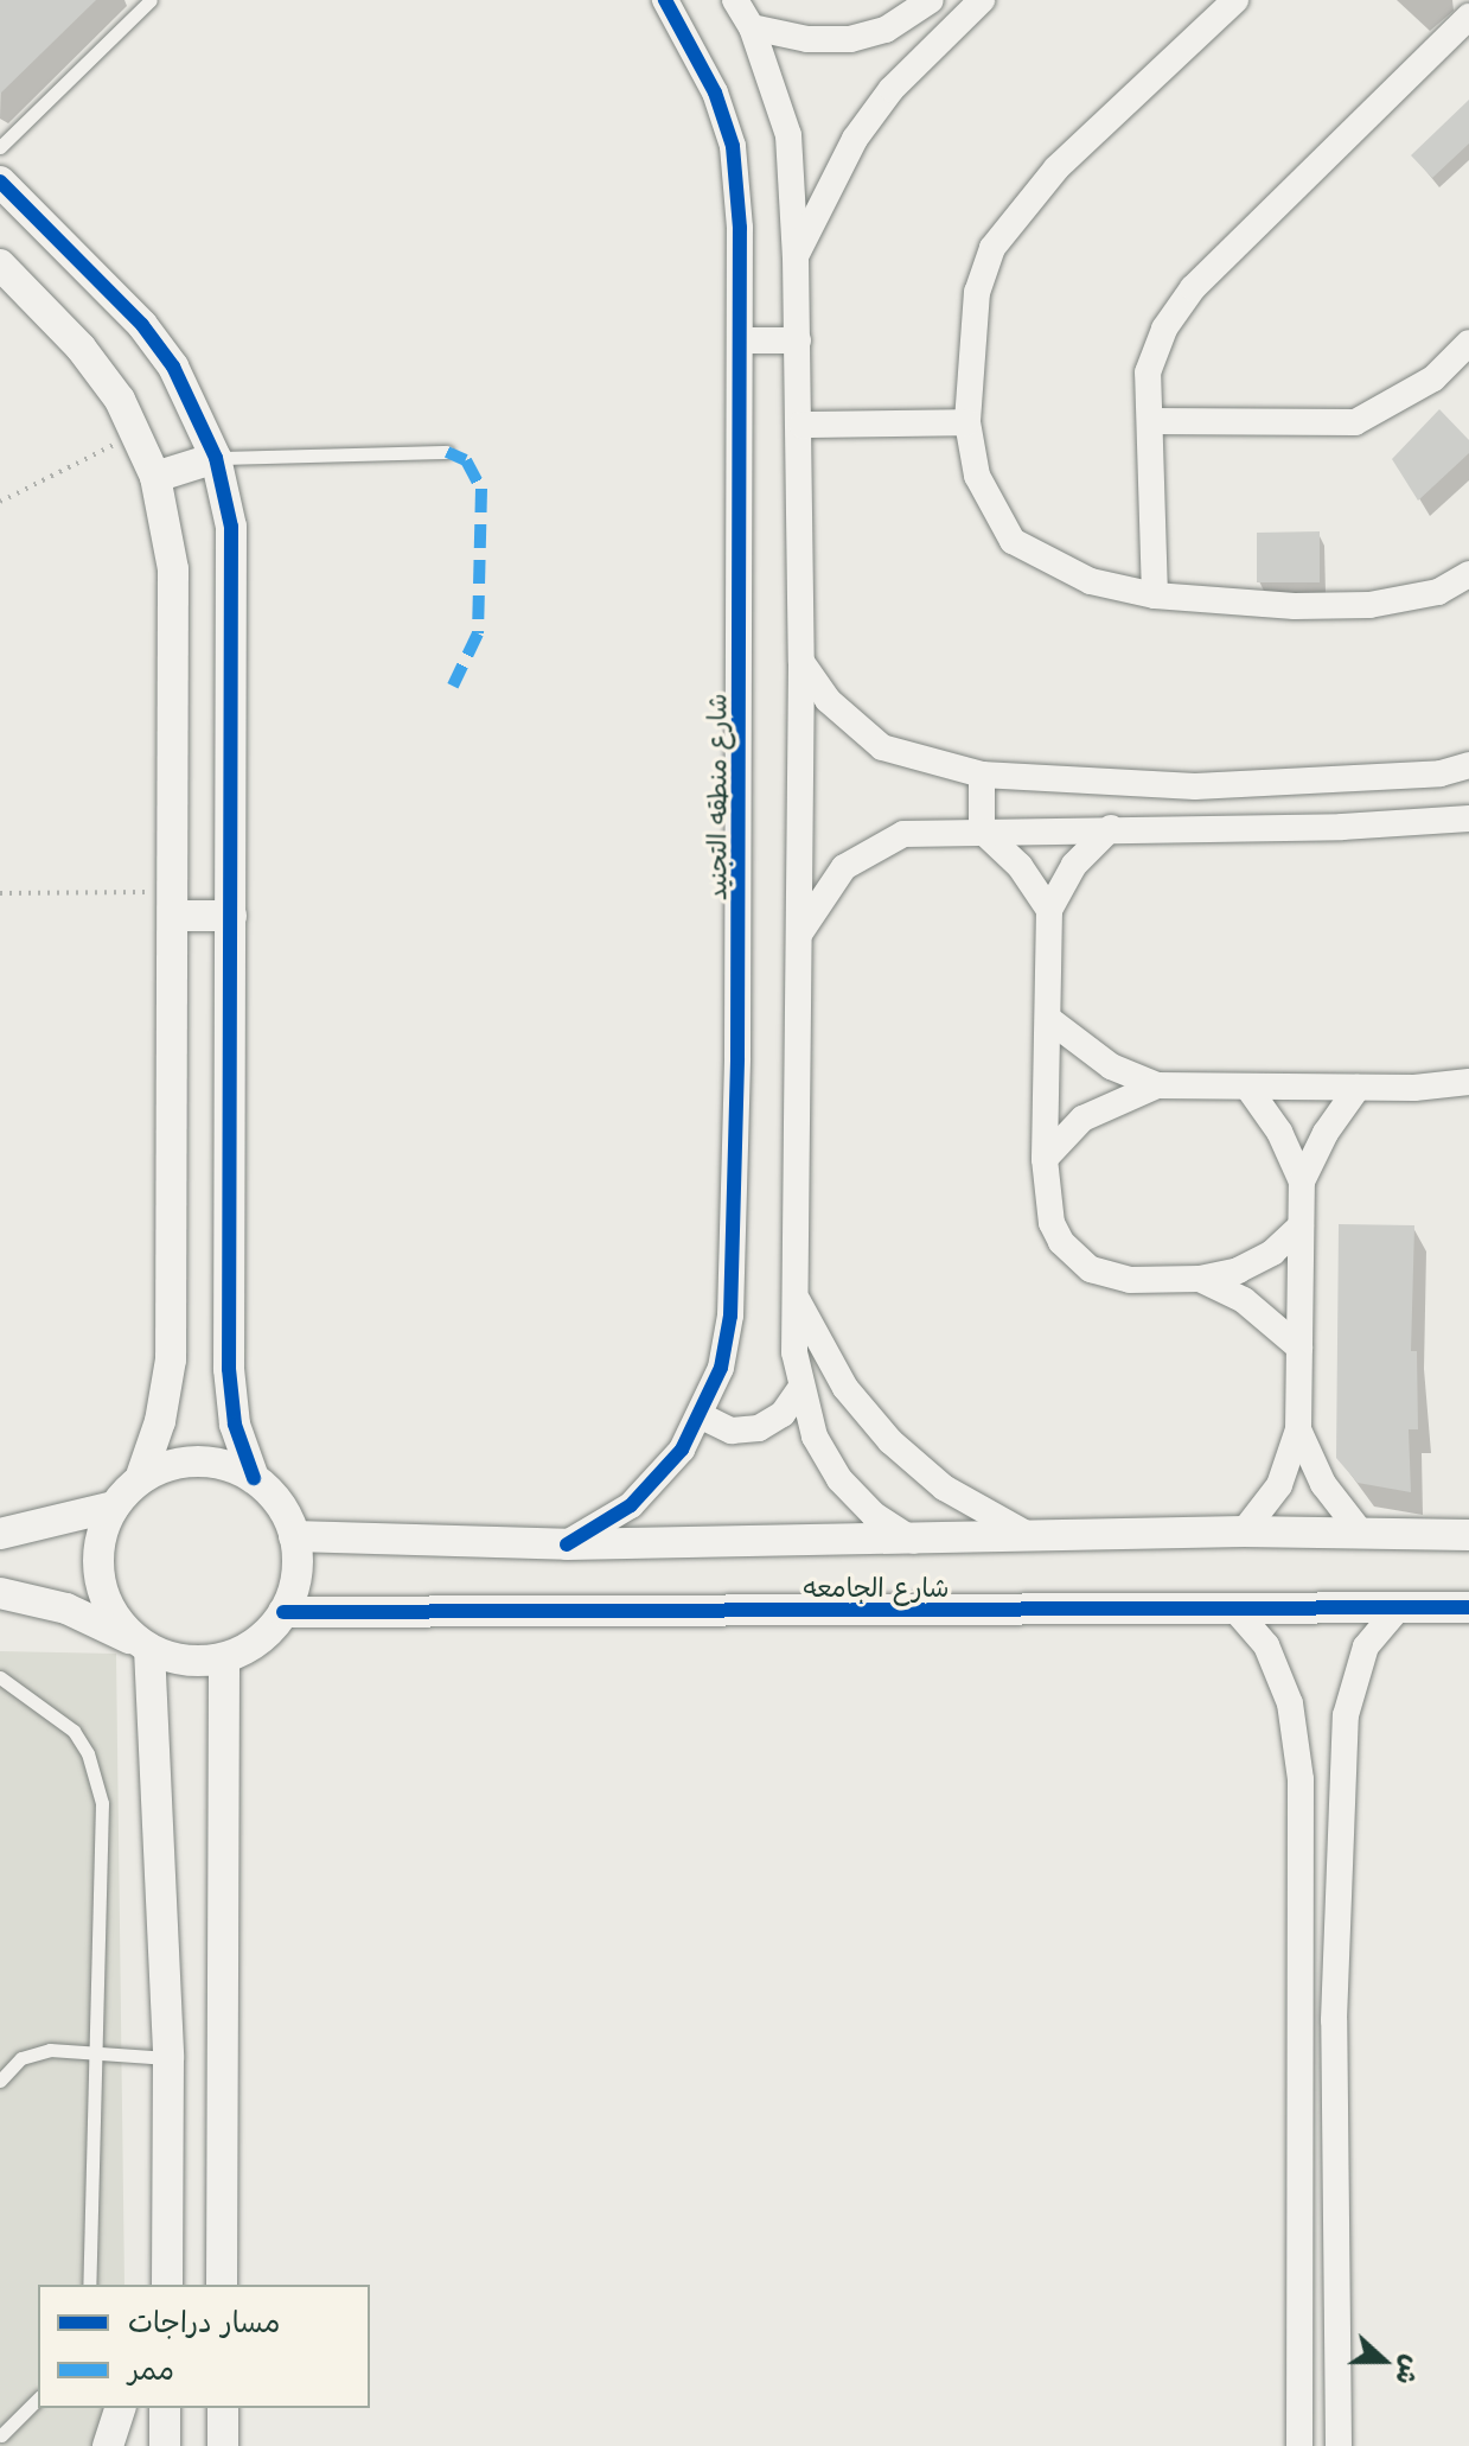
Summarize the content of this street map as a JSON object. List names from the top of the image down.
{
  "streets": {
    "street": ["شارع منطقه التجنيد", "شارع الجامعه"]
  },
  "crossings": [
    ["شارع منطقه التجنيد", "شارع الجامعه"]
  ],
  "legend": ["مسار دراجات", "ممر"],
  "north": "right"
}
